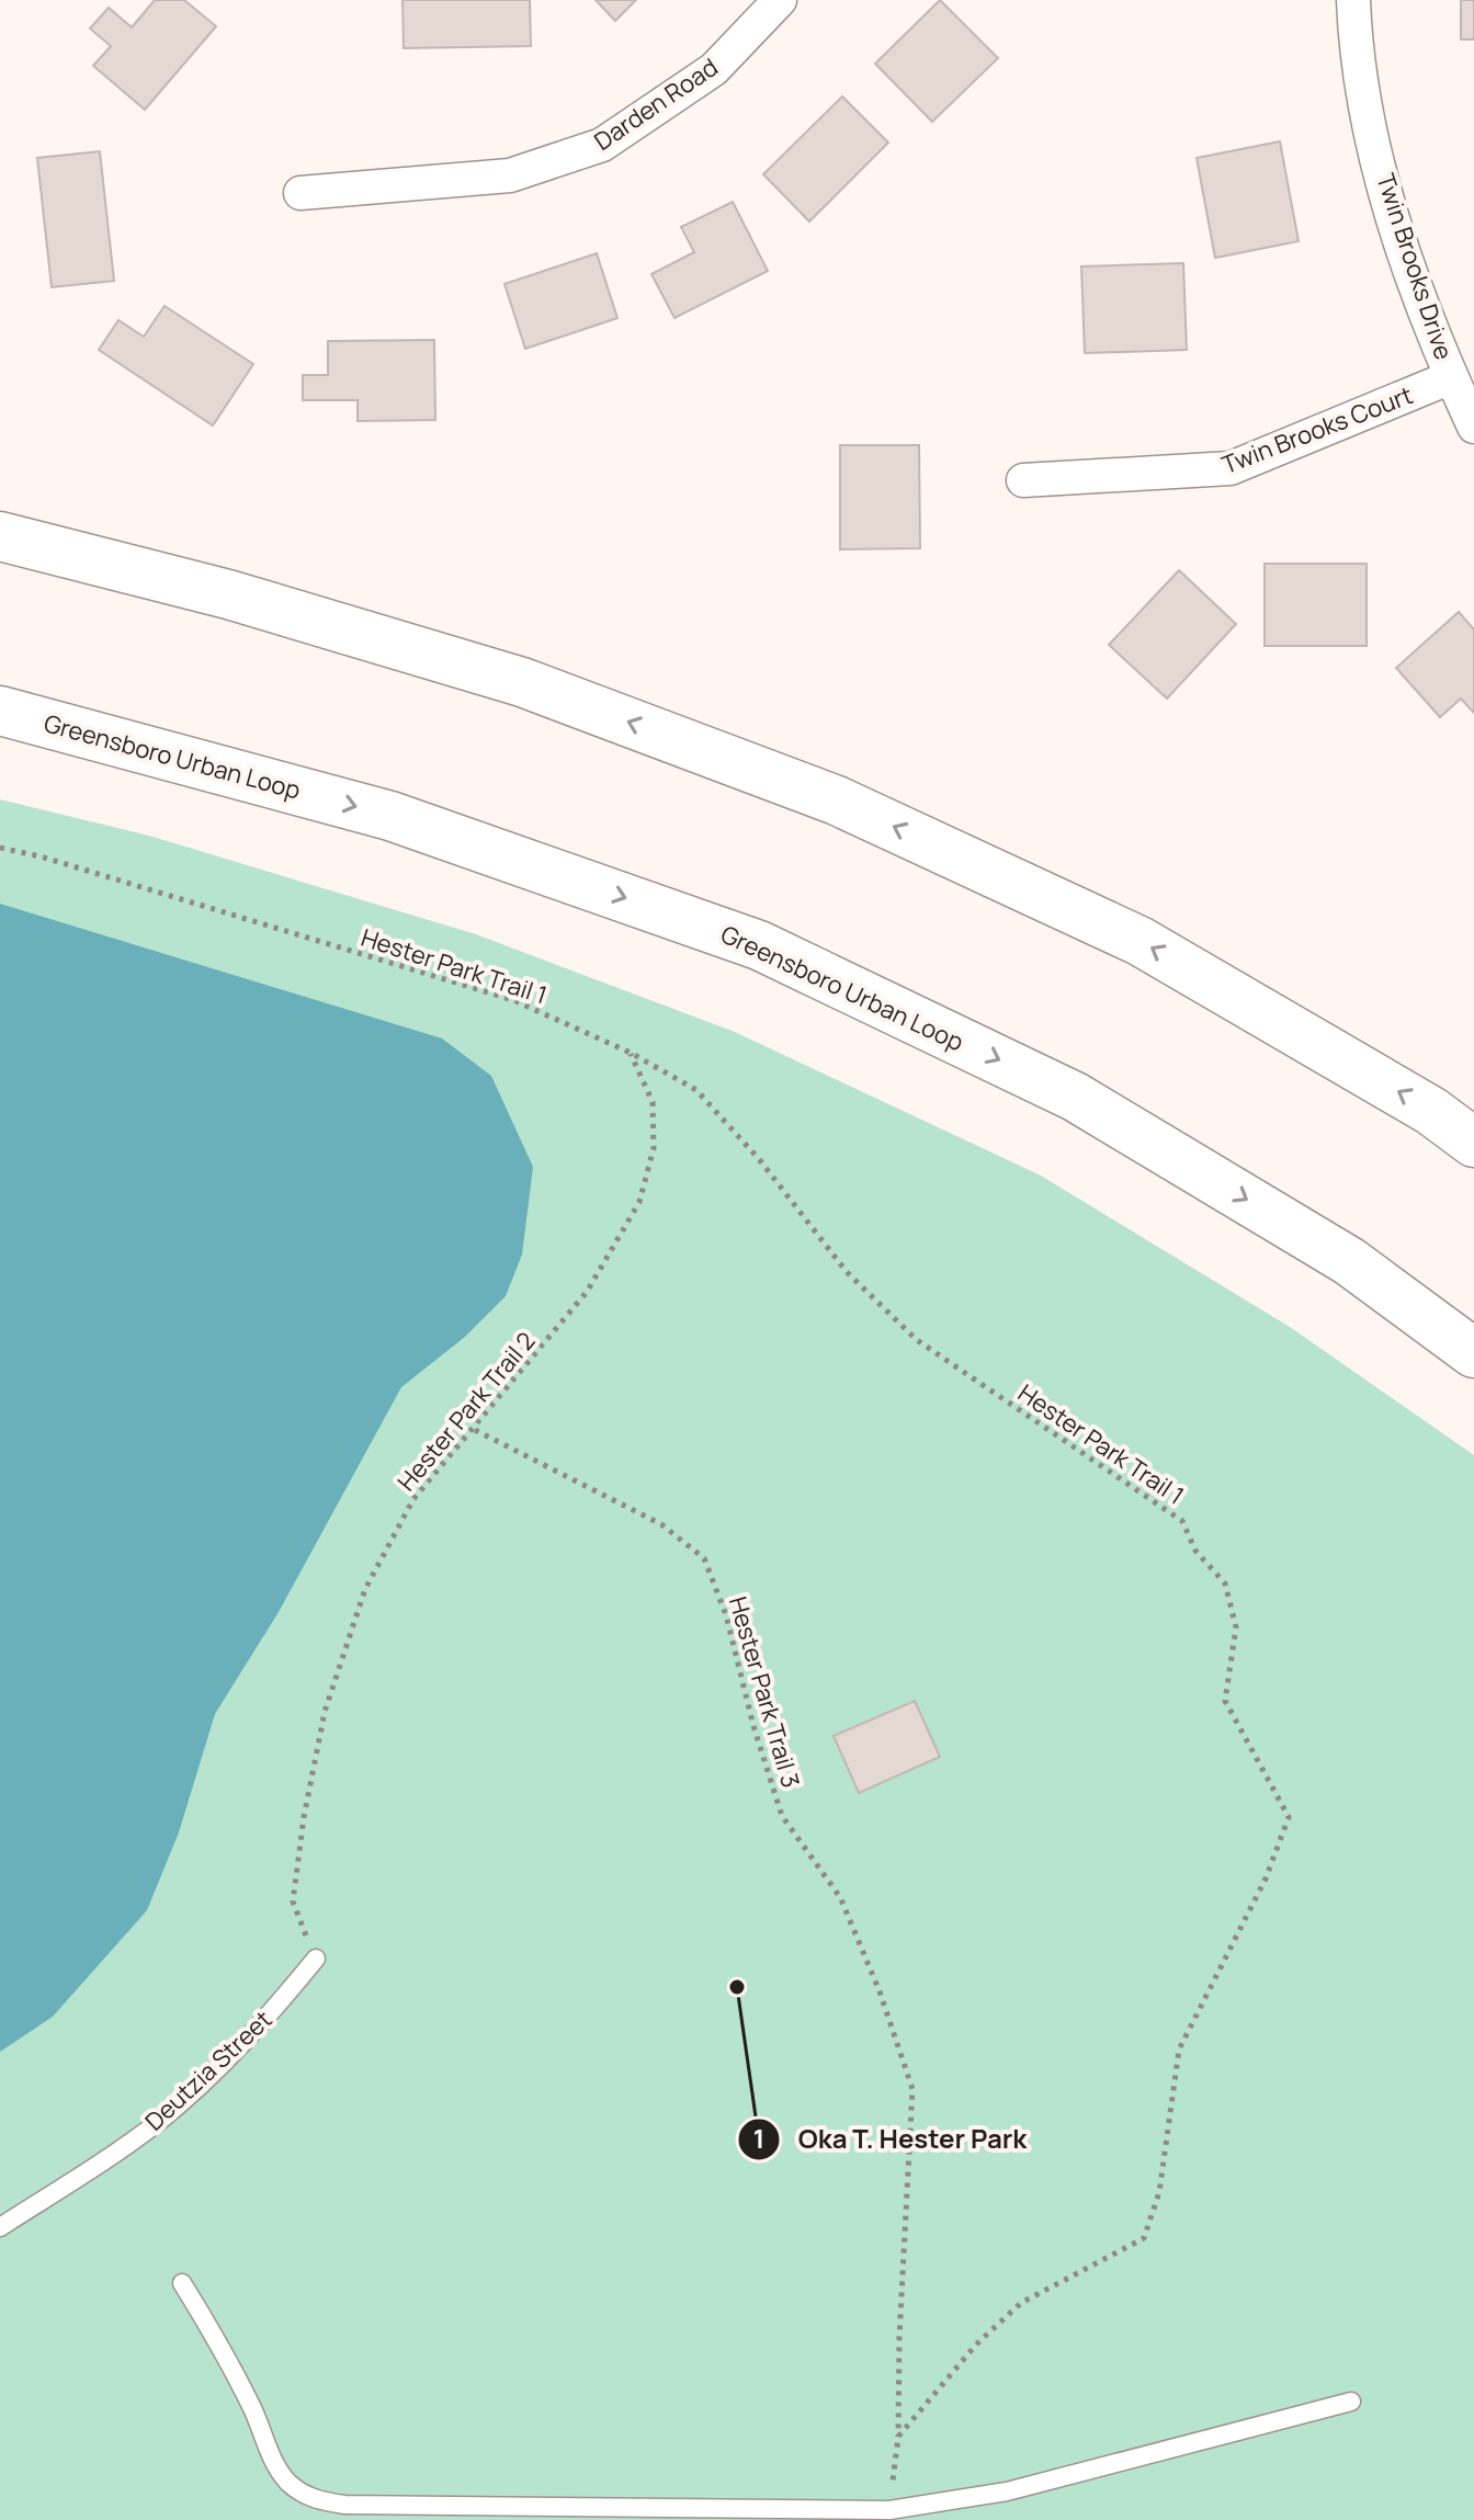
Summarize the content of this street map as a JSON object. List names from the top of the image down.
{
  "streets": {
    "highway": ["Greensboro Urban Loop"],
    "street": ["Darden Road", "Twin Brooks Drive", "Twin Brooks Court"],
    "lane": ["Deutzia Street"],
    "path": ["Hester Park Trail 1", "Hester Park Trail 2", "Hester Park Trail 3"]
  },
  "crossings": [
    ["Twin Brooks Drive", "Twin Brooks Court"],
    ["Hester Park Trail 1", "Hester Park Trail 2"],
    ["Hester Park Trail 1", "Hester Park Trail 3"],
    ["Hester Park Trail 2", "Hester Park Trail 3"],
    ["Hester Park Trail 2", "Deutzia Street"]
  ],
  "places": ["Oka T. Hester Park"]
}
